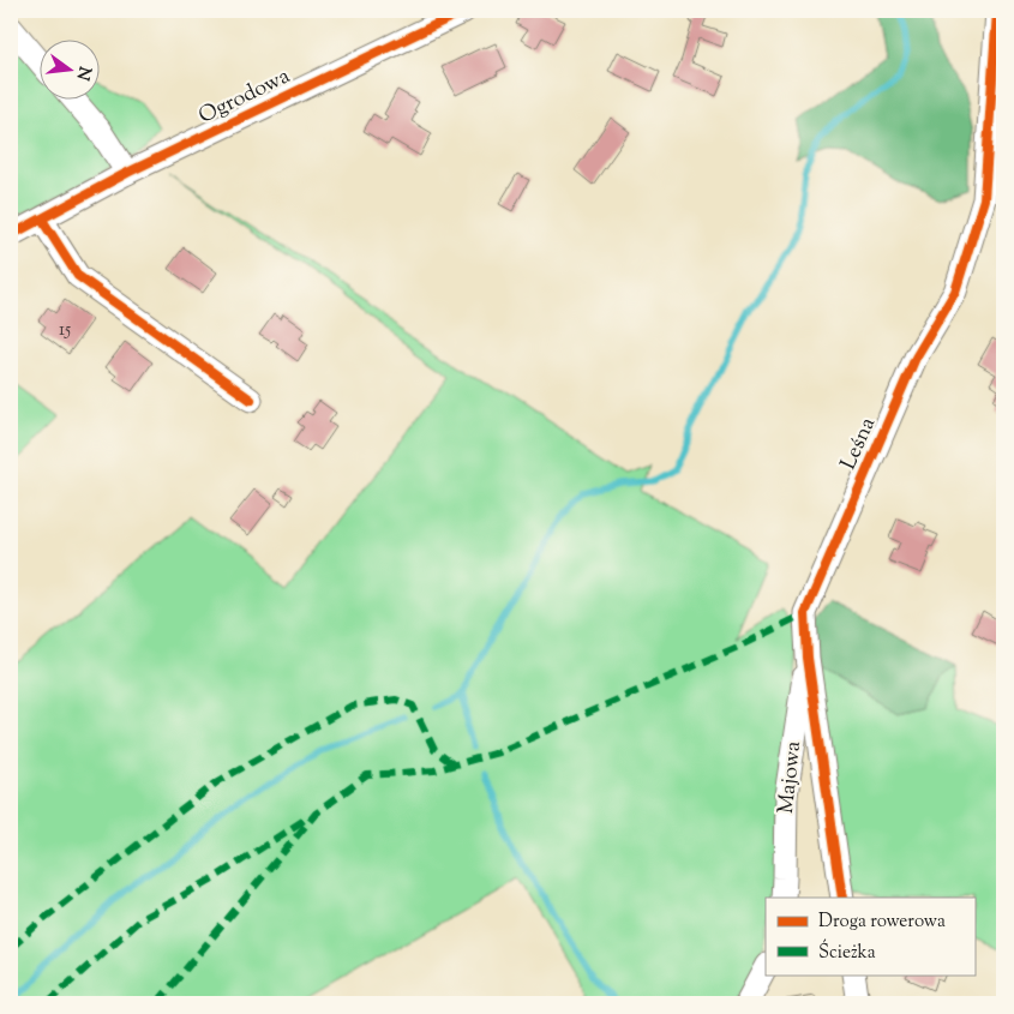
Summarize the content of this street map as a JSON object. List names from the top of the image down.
{
  "streets": {
    "street": ["Ogrodowa", "Leśna", "Majowa"]
  },
  "crossings": [
    ["Leśna", "Majowa"]
  ],
  "house_numbers": ["15"],
  "legend": ["Droga rowerowa", "Ścieżka"],
  "north": "right"
}
